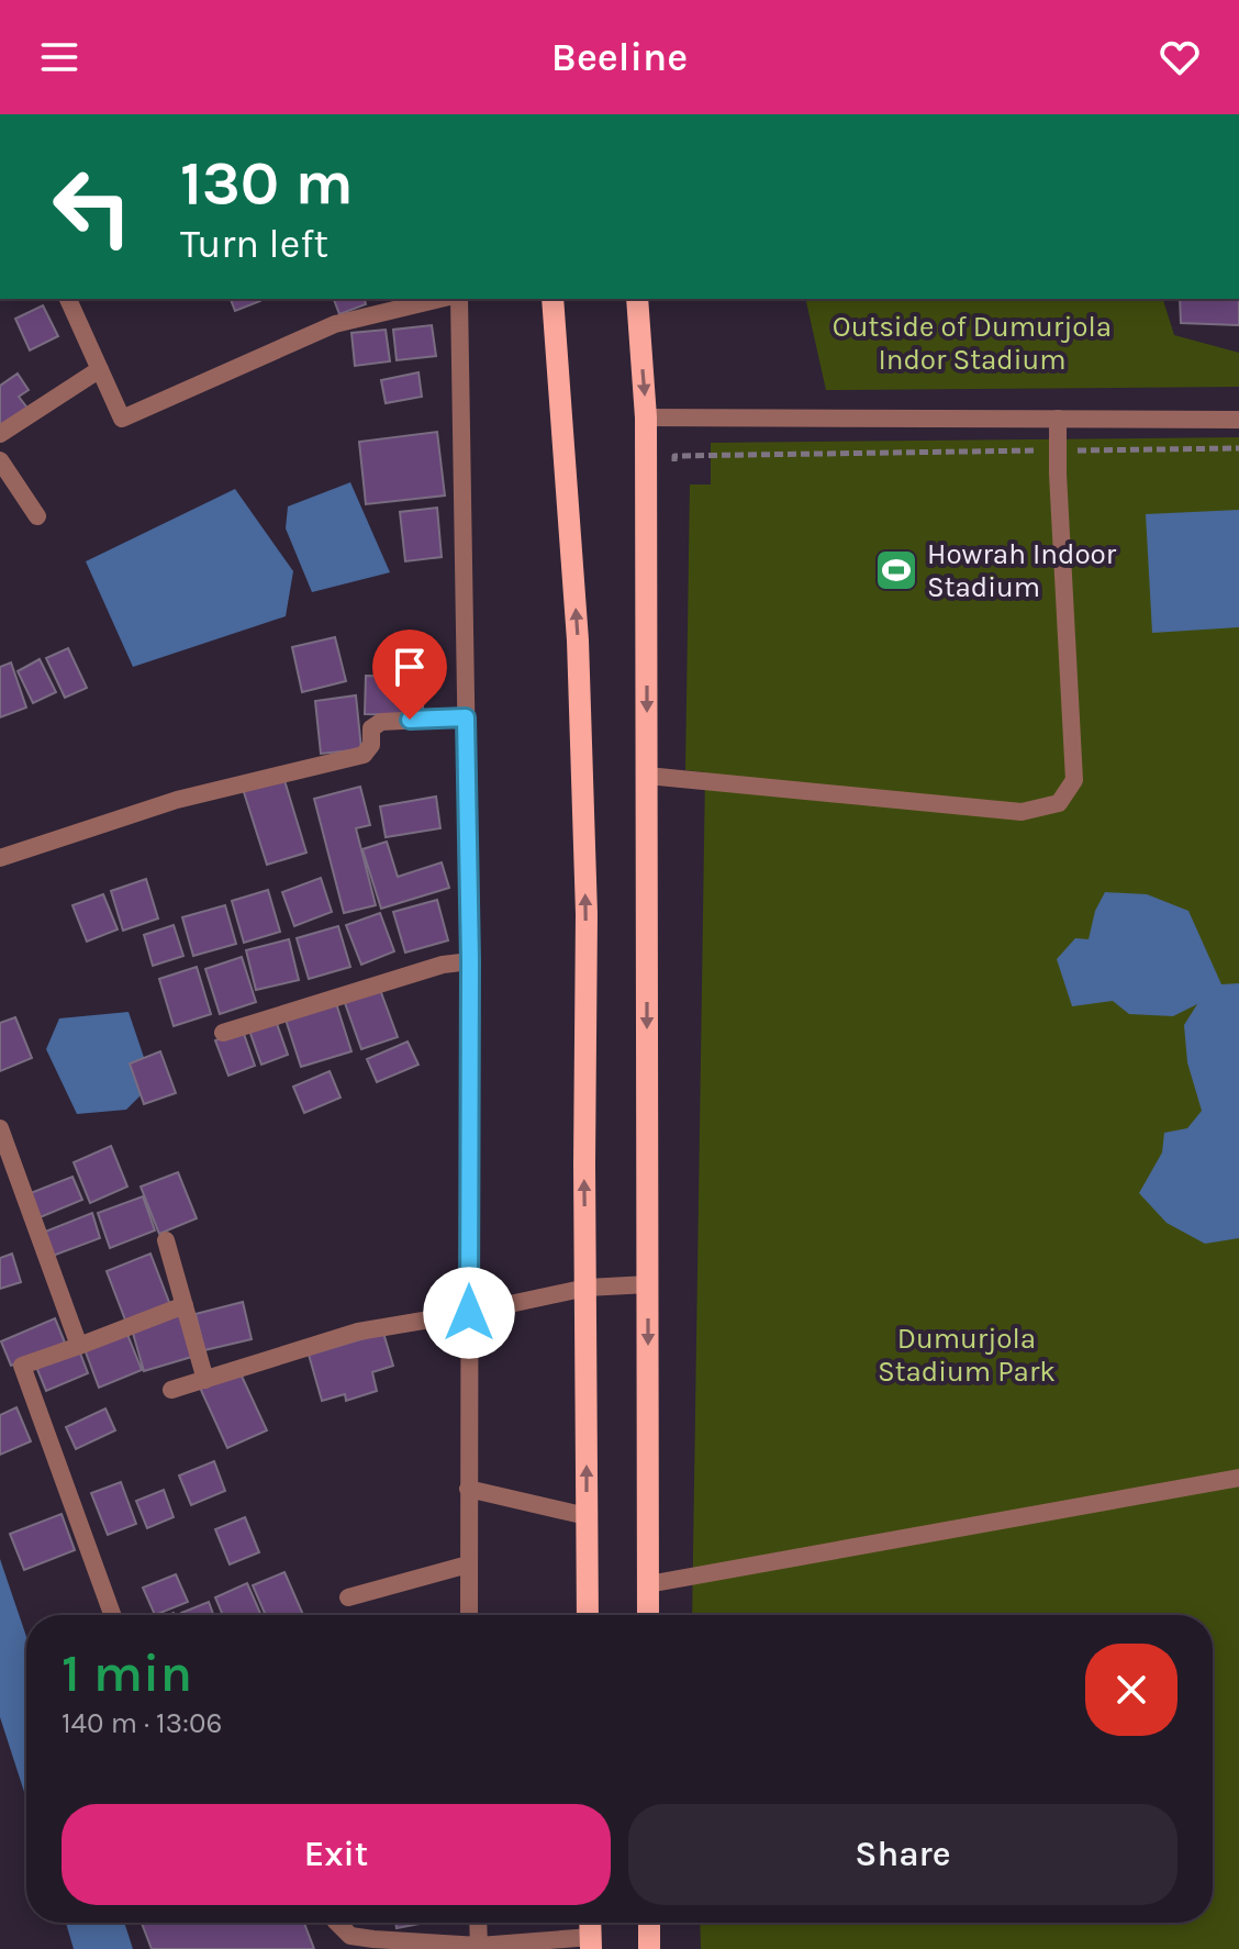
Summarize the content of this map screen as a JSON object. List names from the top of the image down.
{
  "parks": ["Outside of Dumurjola Indor Stadium", "Dumurjola Stadium Park"],
  "places": {
    "sports": ["Howrah Indoor Stadium"]
  },
  "page": {
    "header": "Beeline",
    "turn": ["130 m", "Turn left"],
    "heading": ["1 min", "140 m · 13:06"],
    "buttons": ["Exit", "Share"]
  }
}
